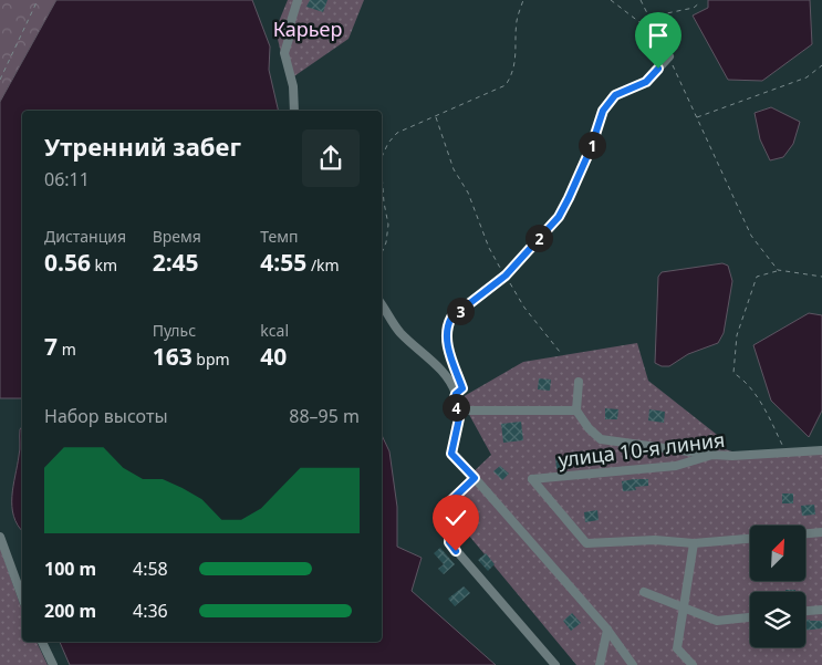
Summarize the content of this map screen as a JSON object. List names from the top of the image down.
{
  "streets": {
    "street": ["улица 10-я линия"]
  },
  "parks": ["Карьер"],
  "north": "top right",
  "page": {
    "heading": ["Утренний забег", "06:11"],
    "pins": [
      "1",
      "2",
      "3",
      "4"
    ],
    "stats": [
      ["Дистанция", "0.56 km"],
      ["Время", "2:45"],
      ["Темп", "4:55 /km"],
      ["7 m"],
      ["Пульс", "163 bpm"],
      ["kcal", "40"]
    ],
    "chart": ["Набор высоты", "88–95 m"],
    "list": [
      {
        "name": "100 m",
        "note": "4:58"
      },
      {
        "name": "200 m",
        "note": "4:36"
      }
    ]
  }
}
